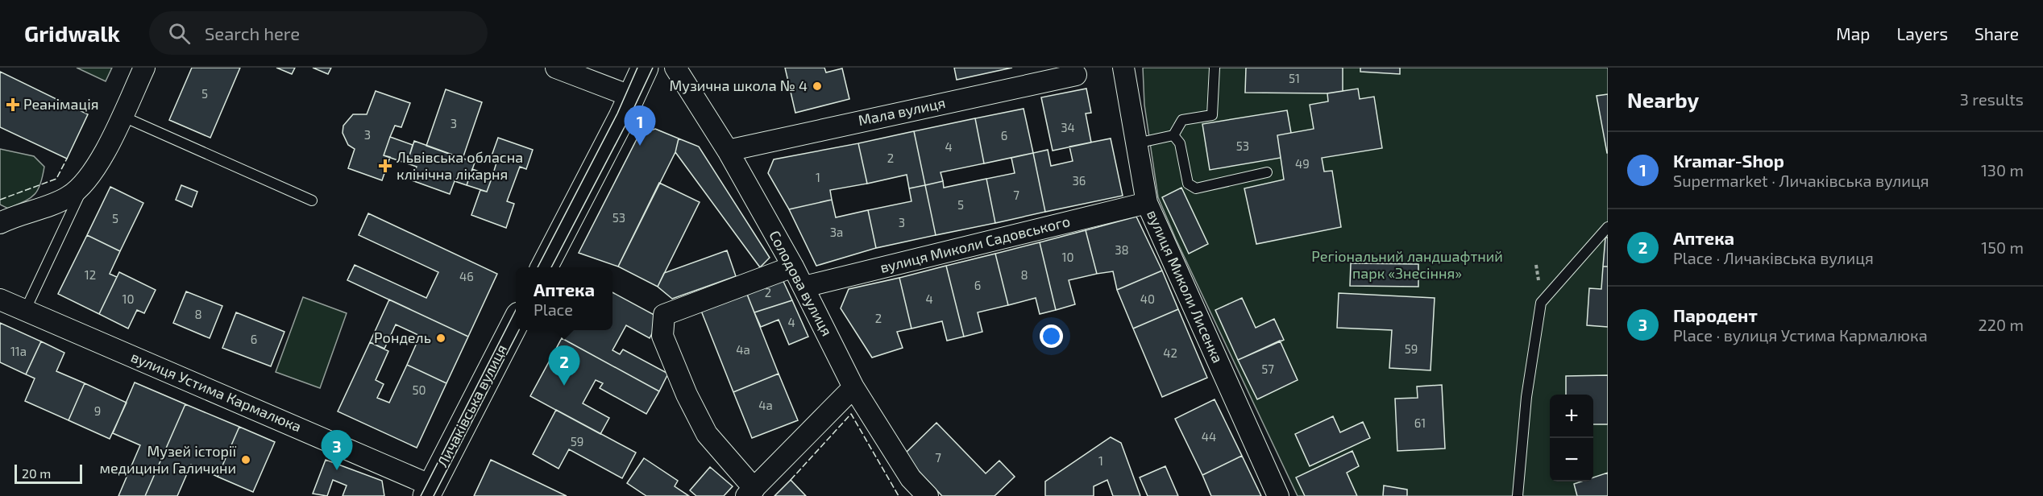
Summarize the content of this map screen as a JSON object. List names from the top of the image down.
{
  "streets": {
    "main road": ["Личаківська вулиця"],
    "street": [
      "Мала вулиця",
      "вулиця Миколи Садовського",
      "Солодова вулиця",
      "вулиця Миколи Лисенка",
      "вулиця Устима Кармалюка"
    ]
  },
  "crossings": [
    ["Мала вулиця", "Солодова вулиця"],
    ["вулиця Миколи Садовського", "Солодова вулиця"],
    ["вулиця Миколи Садовського", "вулиця Миколи Лисенка"],
    ["вулиця Устима Кармалюка", "Личаківська вулиця"]
  ],
  "parks": ["Регіональний ландшафтний парк «Знесіння»"],
  "places": {
    "other": ["Музична школа № 4", "Рондель", "Музей історії медицини Галичини"],
    "health": ["Реанімація", "Львівська обласна клінічна лікарня"]
  },
  "house_numbers": [
    "51",
    "5",
    "3",
    "34",
    "3",
    "6",
    "53",
    "4",
    "2",
    "49",
    "1",
    "36",
    "7",
    "5",
    "53",
    "5",
    "3",
    "3а",
    "38",
    "10",
    "12",
    "8",
    "46",
    "6",
    "2",
    "10",
    "4",
    "40",
    "8",
    "2",
    "4",
    "6",
    "59",
    "4а",
    "11а",
    "42",
    "57",
    "50",
    "4а",
    "9",
    "61",
    "44",
    "59",
    "7",
    "1"
  ],
  "scale_bar": "20 m",
  "page": {
    "header": "Gridwalk",
    "search": "Search here",
    "nav": ["Map", "Layers", "Share"],
    "heading": ["Nearby", "3 results"],
    "pins": ["1", "2", "3"],
    "list": [
      {
        "mark": "1",
        "name": "Kramar-Shop",
        "note": "Supermarket · Личаківська вулиця",
        "value": "130 m"
      },
      {
        "mark": "2",
        "name": "Аптека",
        "note": "Place · Личаківська вулиця",
        "value": "150 m"
      },
      {
        "mark": "3",
        "name": "Пародент",
        "note": "Place · вулиця Устима Кармалюка",
        "value": "220 m"
      }
    ],
    "popup": ["Аптека", "Place"],
    "map_buttons": ["+", "−"],
    "scale": "20 m"
  }
}
